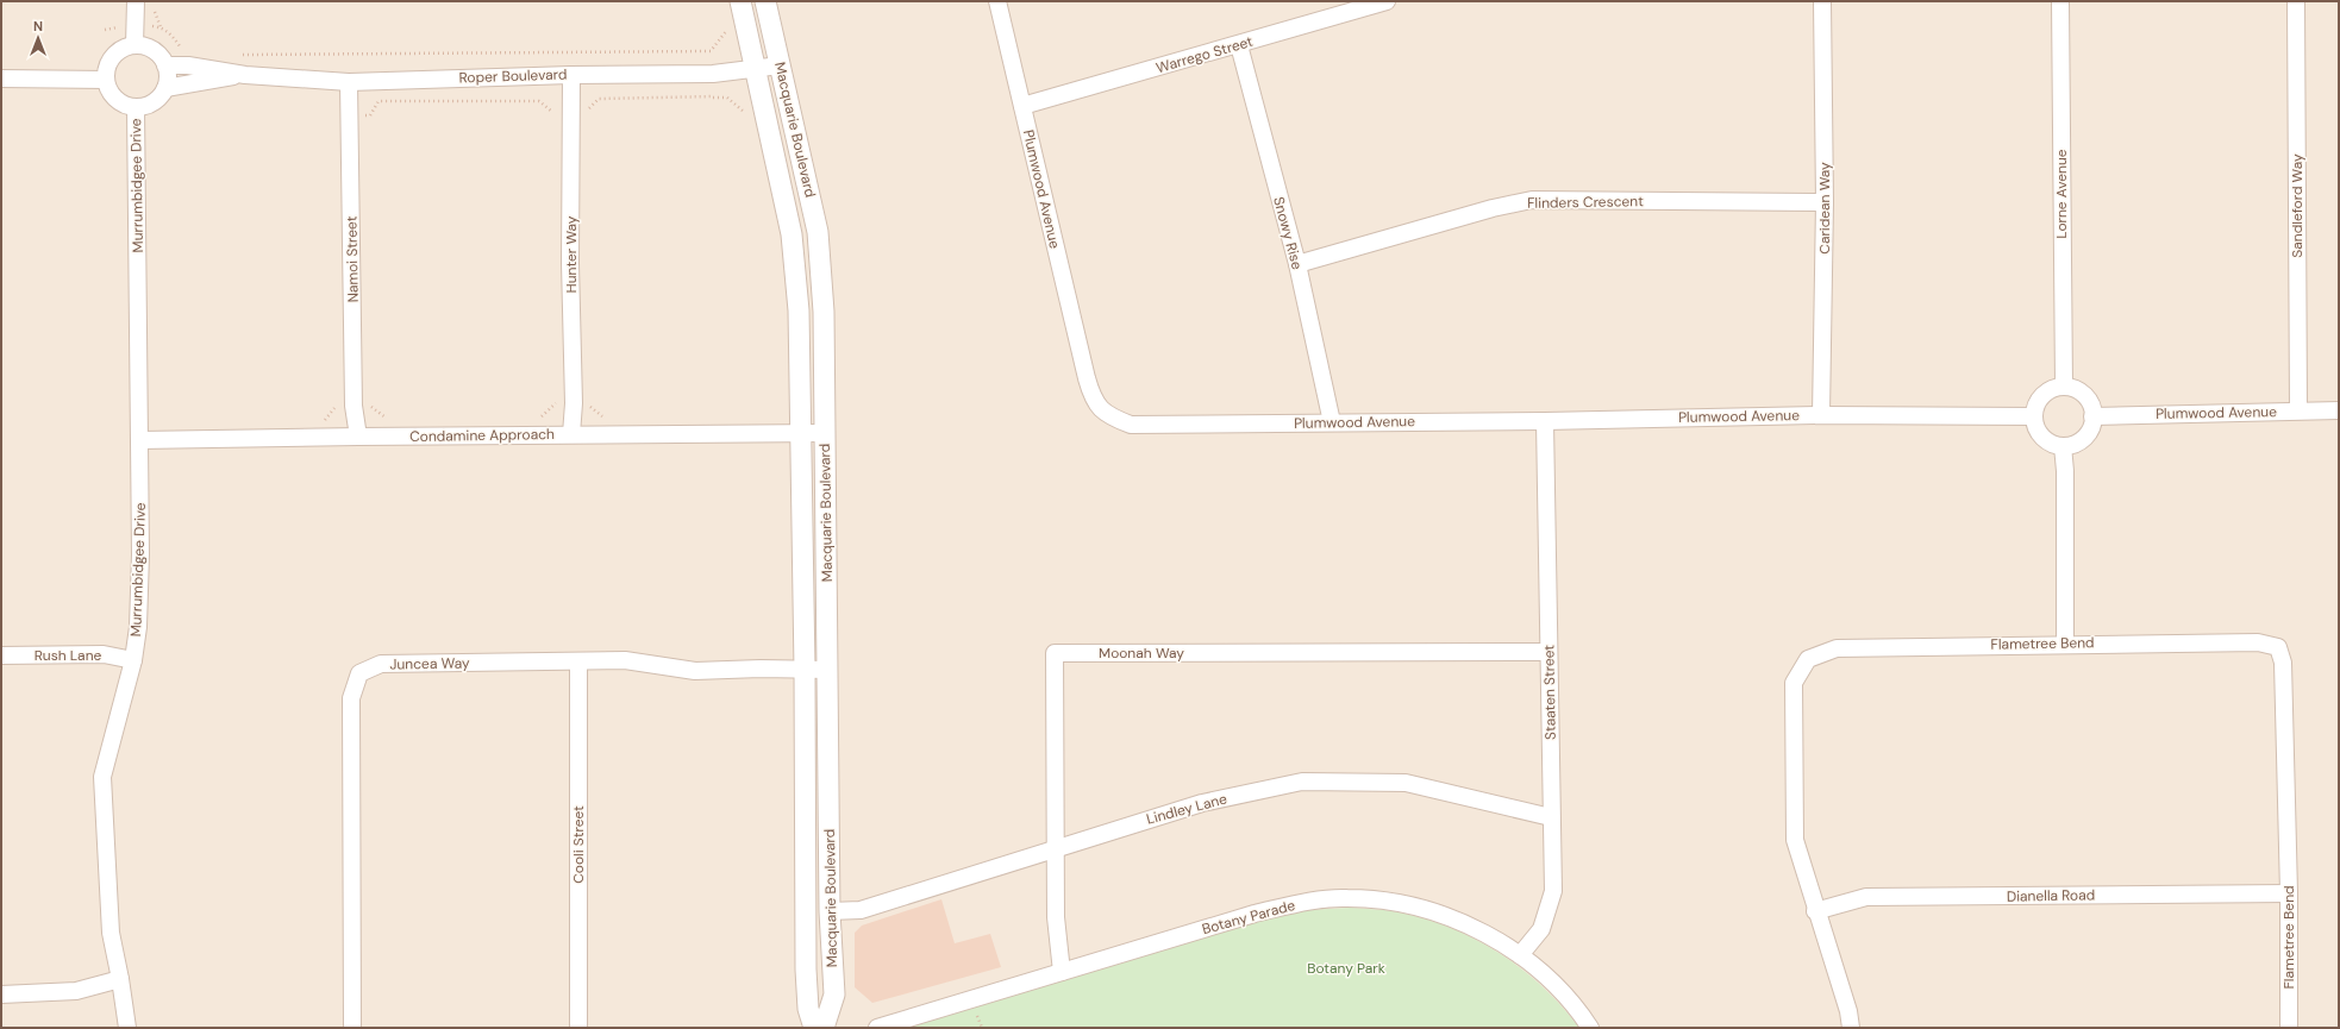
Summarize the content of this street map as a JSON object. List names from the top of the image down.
{
  "streets": {
    "street": [
      "Warrego Street",
      "Roper Boulevard",
      "Macquarie Boulevard",
      "Murrumbidgee Drive",
      "Plumwood Avenue",
      "Lorne Avenue",
      "Flinders Crescent",
      "Sandleford Way",
      "Caridean Way",
      "Snowy Rise",
      "Hunter Way",
      "Namoi Street",
      "Condamine Approach",
      "Flametree Bend",
      "Moonah Way",
      "Rush Lane",
      "Juncea Way",
      "Staaten Street",
      "Lindley Lane",
      "Cooli Street",
      "Dianella Road",
      "Botany Parade"
    ]
  },
  "crossings": [
    ["Warrego Street", "Plumwood Avenue"],
    ["Warrego Street", "Snowy Rise"],
    ["Roper Boulevard", "Macquarie Boulevard"],
    ["Roper Boulevard", "Murrumbidgee Drive"],
    ["Roper Boulevard", "Hunter Way"],
    ["Roper Boulevard", "Namoi Street"],
    ["Macquarie Boulevard", "Condamine Approach"],
    ["Macquarie Boulevard", "Juncea Way"],
    ["Macquarie Boulevard", "Lindley Lane"],
    ["Murrumbidgee Drive", "Condamine Approach"],
    ["Murrumbidgee Drive", "Rush Lane"],
    ["Plumwood Avenue", "Lorne Avenue"],
    ["Plumwood Avenue", "Sandleford Way"],
    ["Plumwood Avenue", "Caridean Way"],
    ["Plumwood Avenue", "Snowy Rise"],
    ["Plumwood Avenue", "Staaten Street"],
    ["Flinders Crescent", "Caridean Way"],
    ["Flinders Crescent", "Snowy Rise"],
    ["Hunter Way", "Condamine Approach"],
    ["Namoi Street", "Condamine Approach"],
    ["Flametree Bend", "Dianella Road"],
    ["Moonah Way", "Staaten Street"],
    ["Moonah Way", "Lindley Lane"],
    ["Moonah Way", "Botany Parade"],
    ["Juncea Way", "Cooli Street"],
    ["Staaten Street", "Lindley Lane"],
    ["Staaten Street", "Botany Parade"]
  ],
  "parks": ["Botany Park"],
  "north": "top"
}
